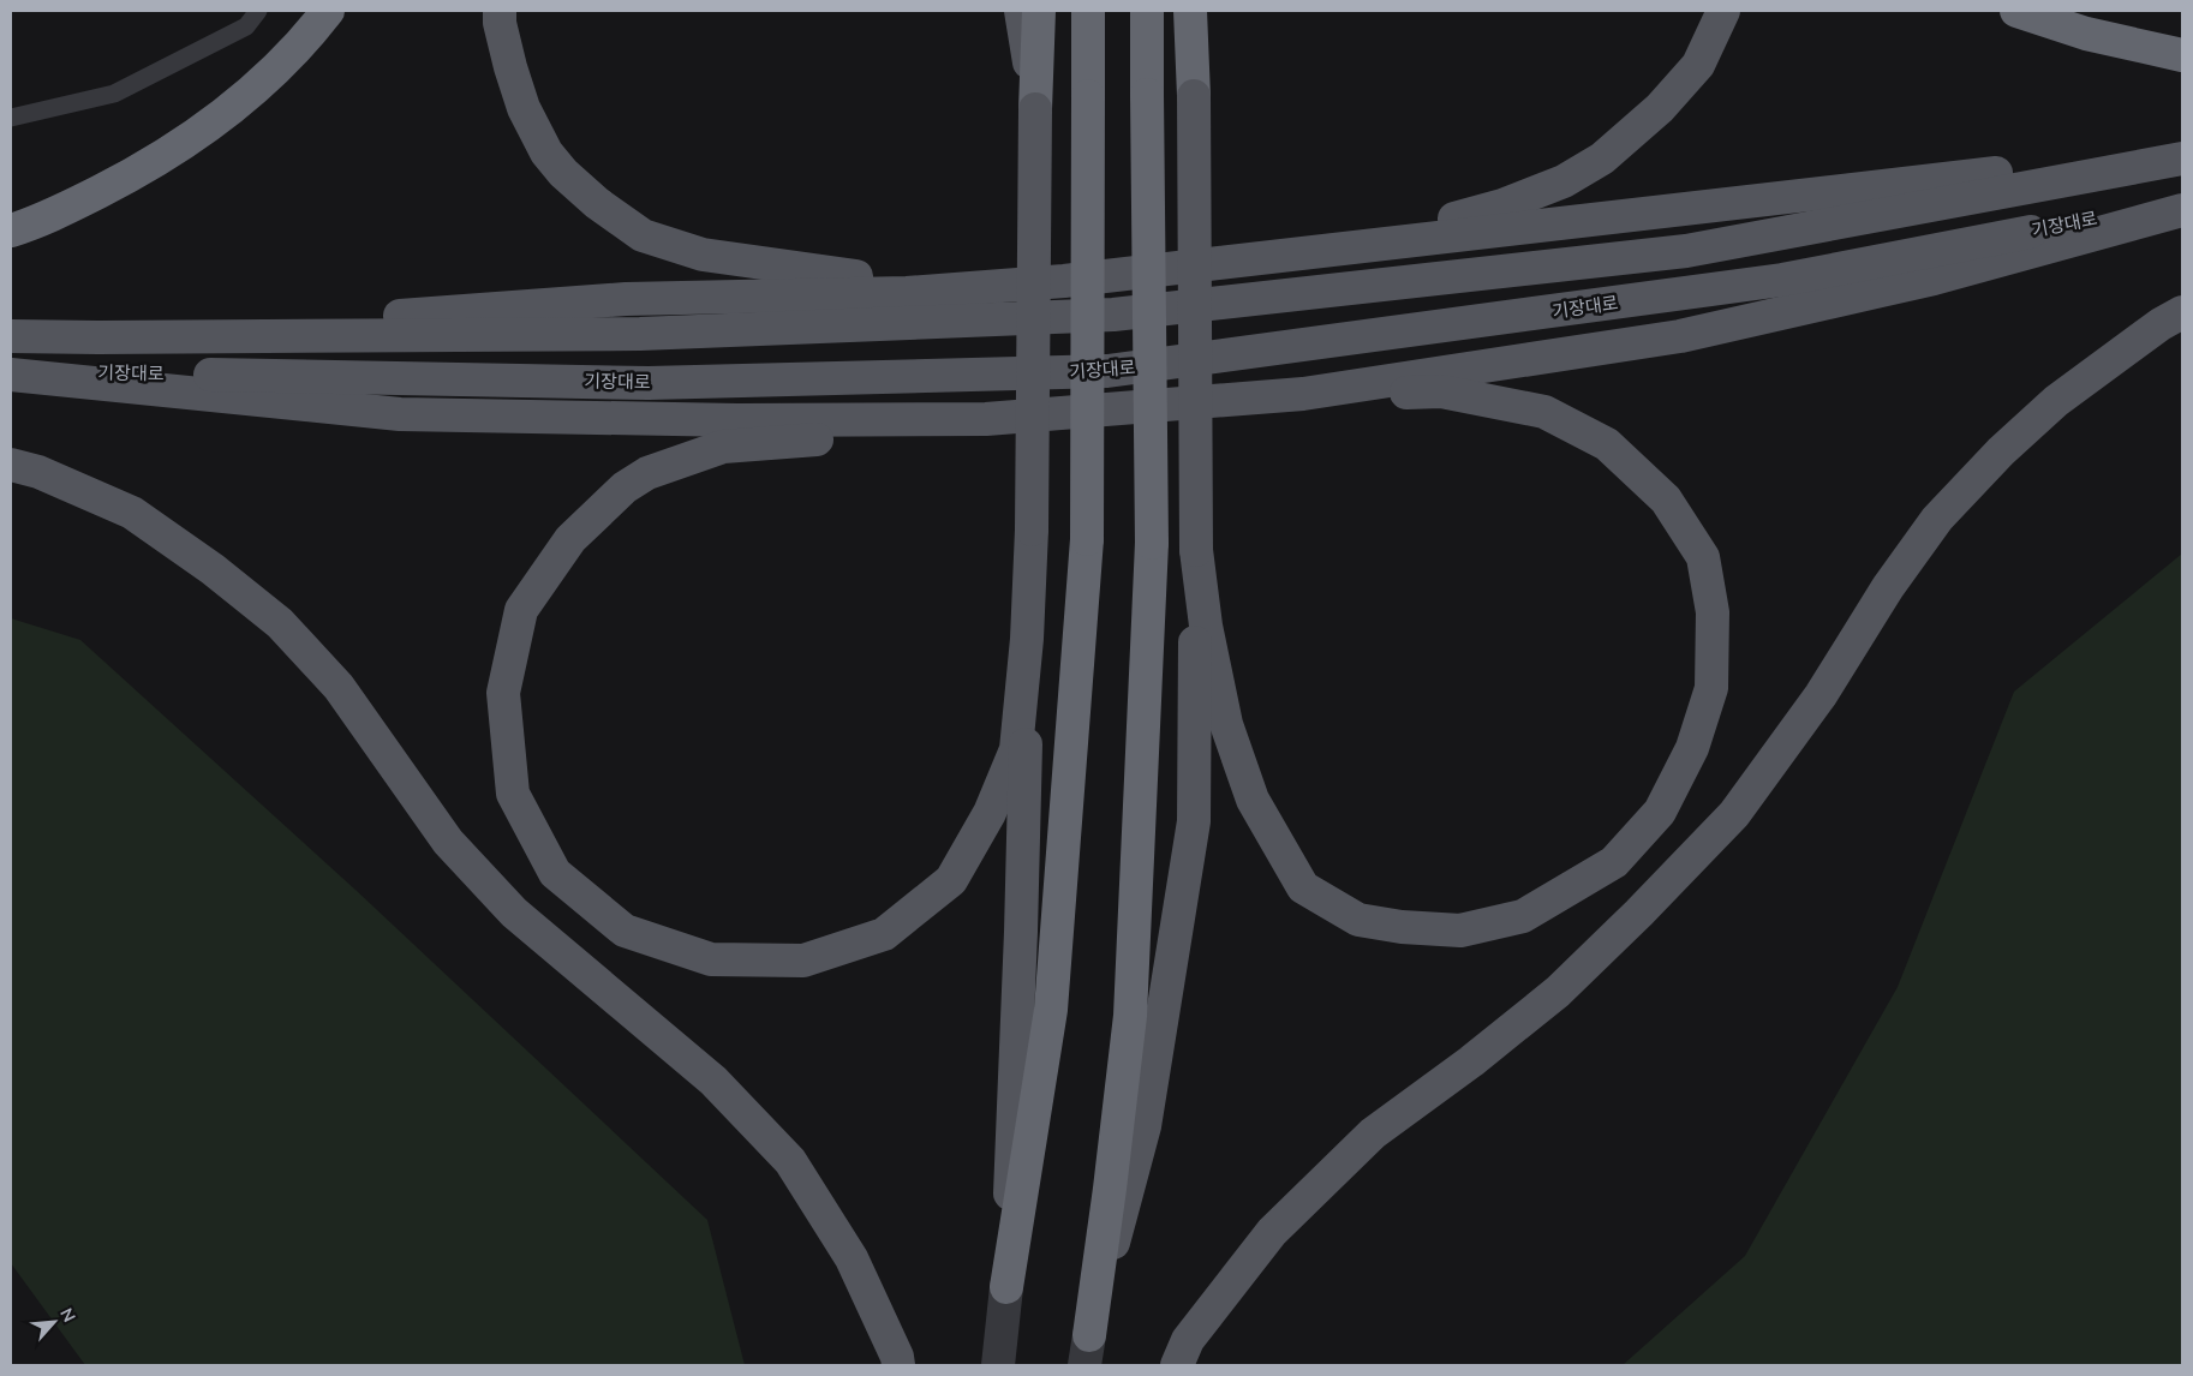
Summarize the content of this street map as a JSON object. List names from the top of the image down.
{
  "streets": {
    "main road": ["기장대로"]
  },
  "north": "top right"
}
